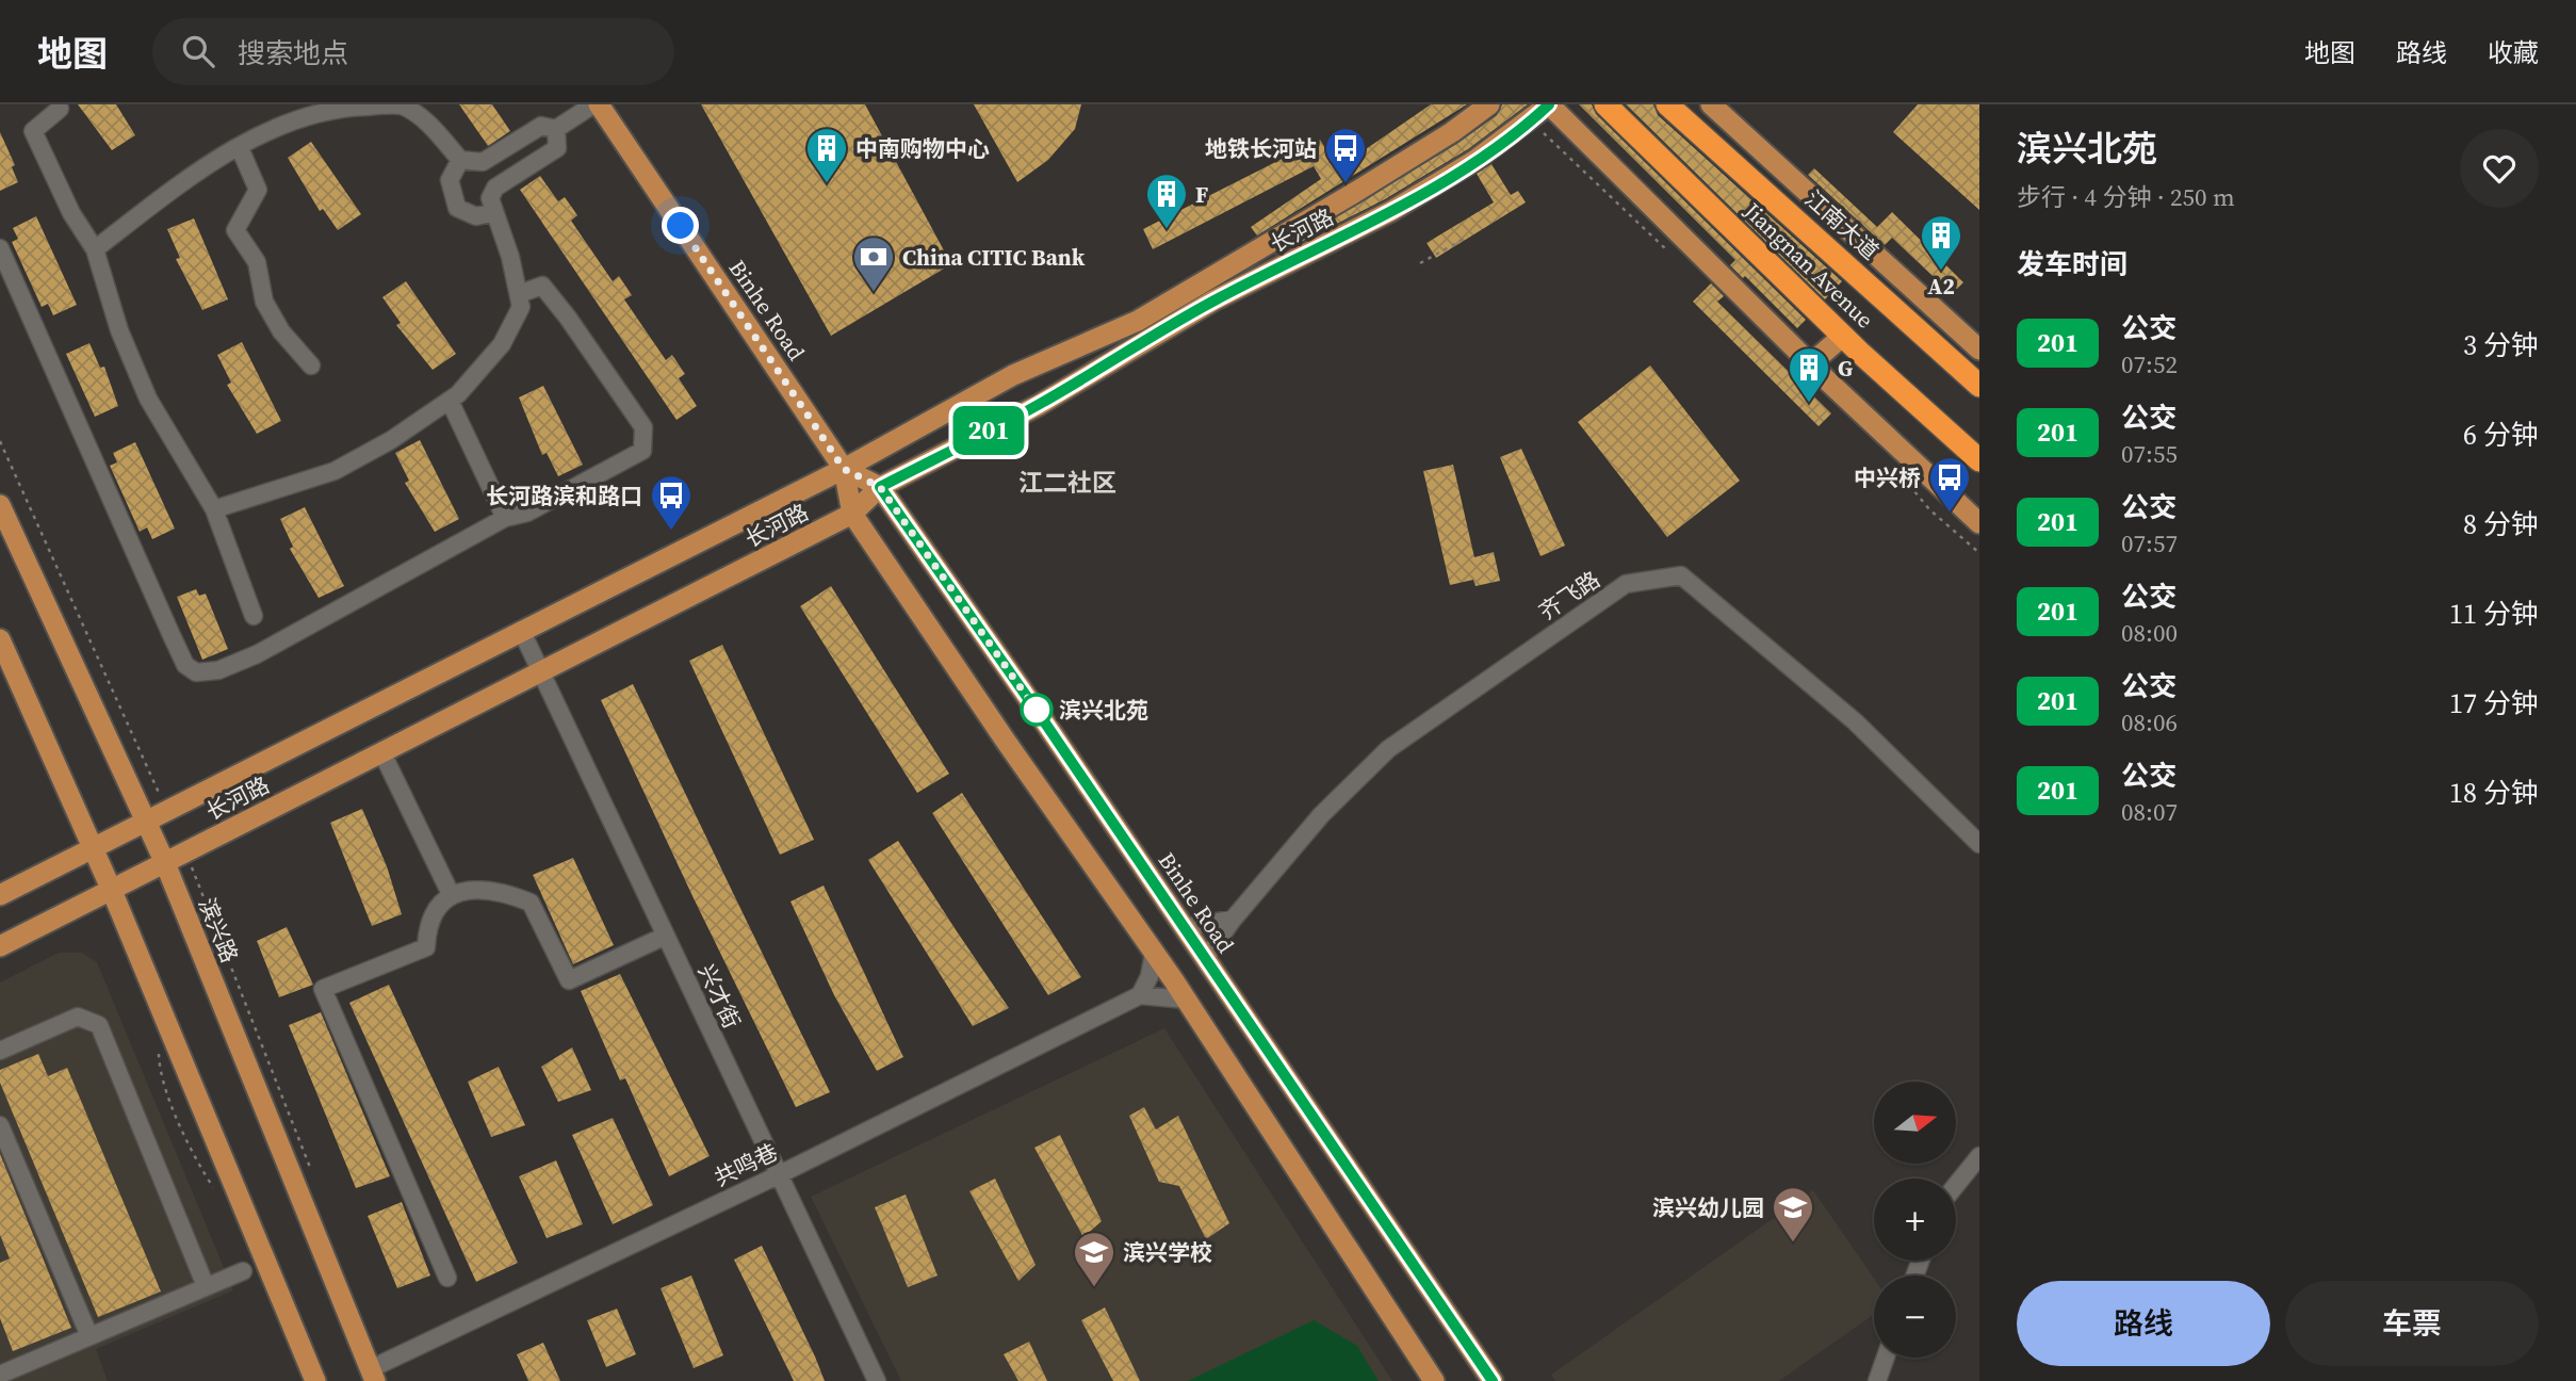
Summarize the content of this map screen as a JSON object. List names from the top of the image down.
{
  "streets": {
    "highway": ["江南大道", "Jiangnan Avenue"],
    "main road": ["长河路", "Binhe Road", "滨兴路"],
    "street": ["齐飞路", "兴才街", "共鸣巷"]
  },
  "crossings": [
    ["长河路", "Binhe Road"],
    ["长河路", "滨兴路"],
    ["长河路", "兴才街"],
    ["Binhe Road", "齐飞路"],
    ["滨兴路", "共鸣巷"],
    ["兴才街", "共鸣巷"]
  ],
  "districts": ["江二社区"],
  "places": {
    "building": [
      "中南购物中心",
      "F",
      "A2",
      "G"
    ],
    "bus stop": ["地铁长河站", "中兴桥", "长河路滨和路口"],
    "bank": ["China CITIC Bank"],
    "other": ["滨兴北苑"],
    "school or university": ["滨兴幼儿园", "滨兴学校"]
  },
  "lines": ["bus line 201"],
  "north": "right",
  "page": {
    "header": "地图",
    "search": "搜索地点",
    "nav": ["地图", "路线", "收藏"],
    "on_map": "201",
    "heading": [
      ["滨兴北苑", "步行 · 4 分钟 · 250 m"],
      "发车时间"
    ],
    "list": [
      {
        "mark": "201",
        "name": "公交",
        "note": "07:52",
        "value": "3 分钟"
      },
      {
        "mark": "201",
        "name": "公交",
        "note": "07:55",
        "value": "6 分钟"
      },
      {
        "mark": "201",
        "name": "公交",
        "note": "07:57",
        "value": "8 分钟"
      },
      {
        "mark": "201",
        "name": "公交",
        "note": "08:00",
        "value": "11 分钟"
      },
      {
        "mark": "201",
        "name": "公交",
        "note": "08:06",
        "value": "17 分钟"
      },
      {
        "mark": "201",
        "name": "公交",
        "note": "08:07",
        "value": "18 分钟"
      }
    ],
    "map_buttons": ["+", "−"],
    "buttons": ["路线", "车票"]
  }
}
